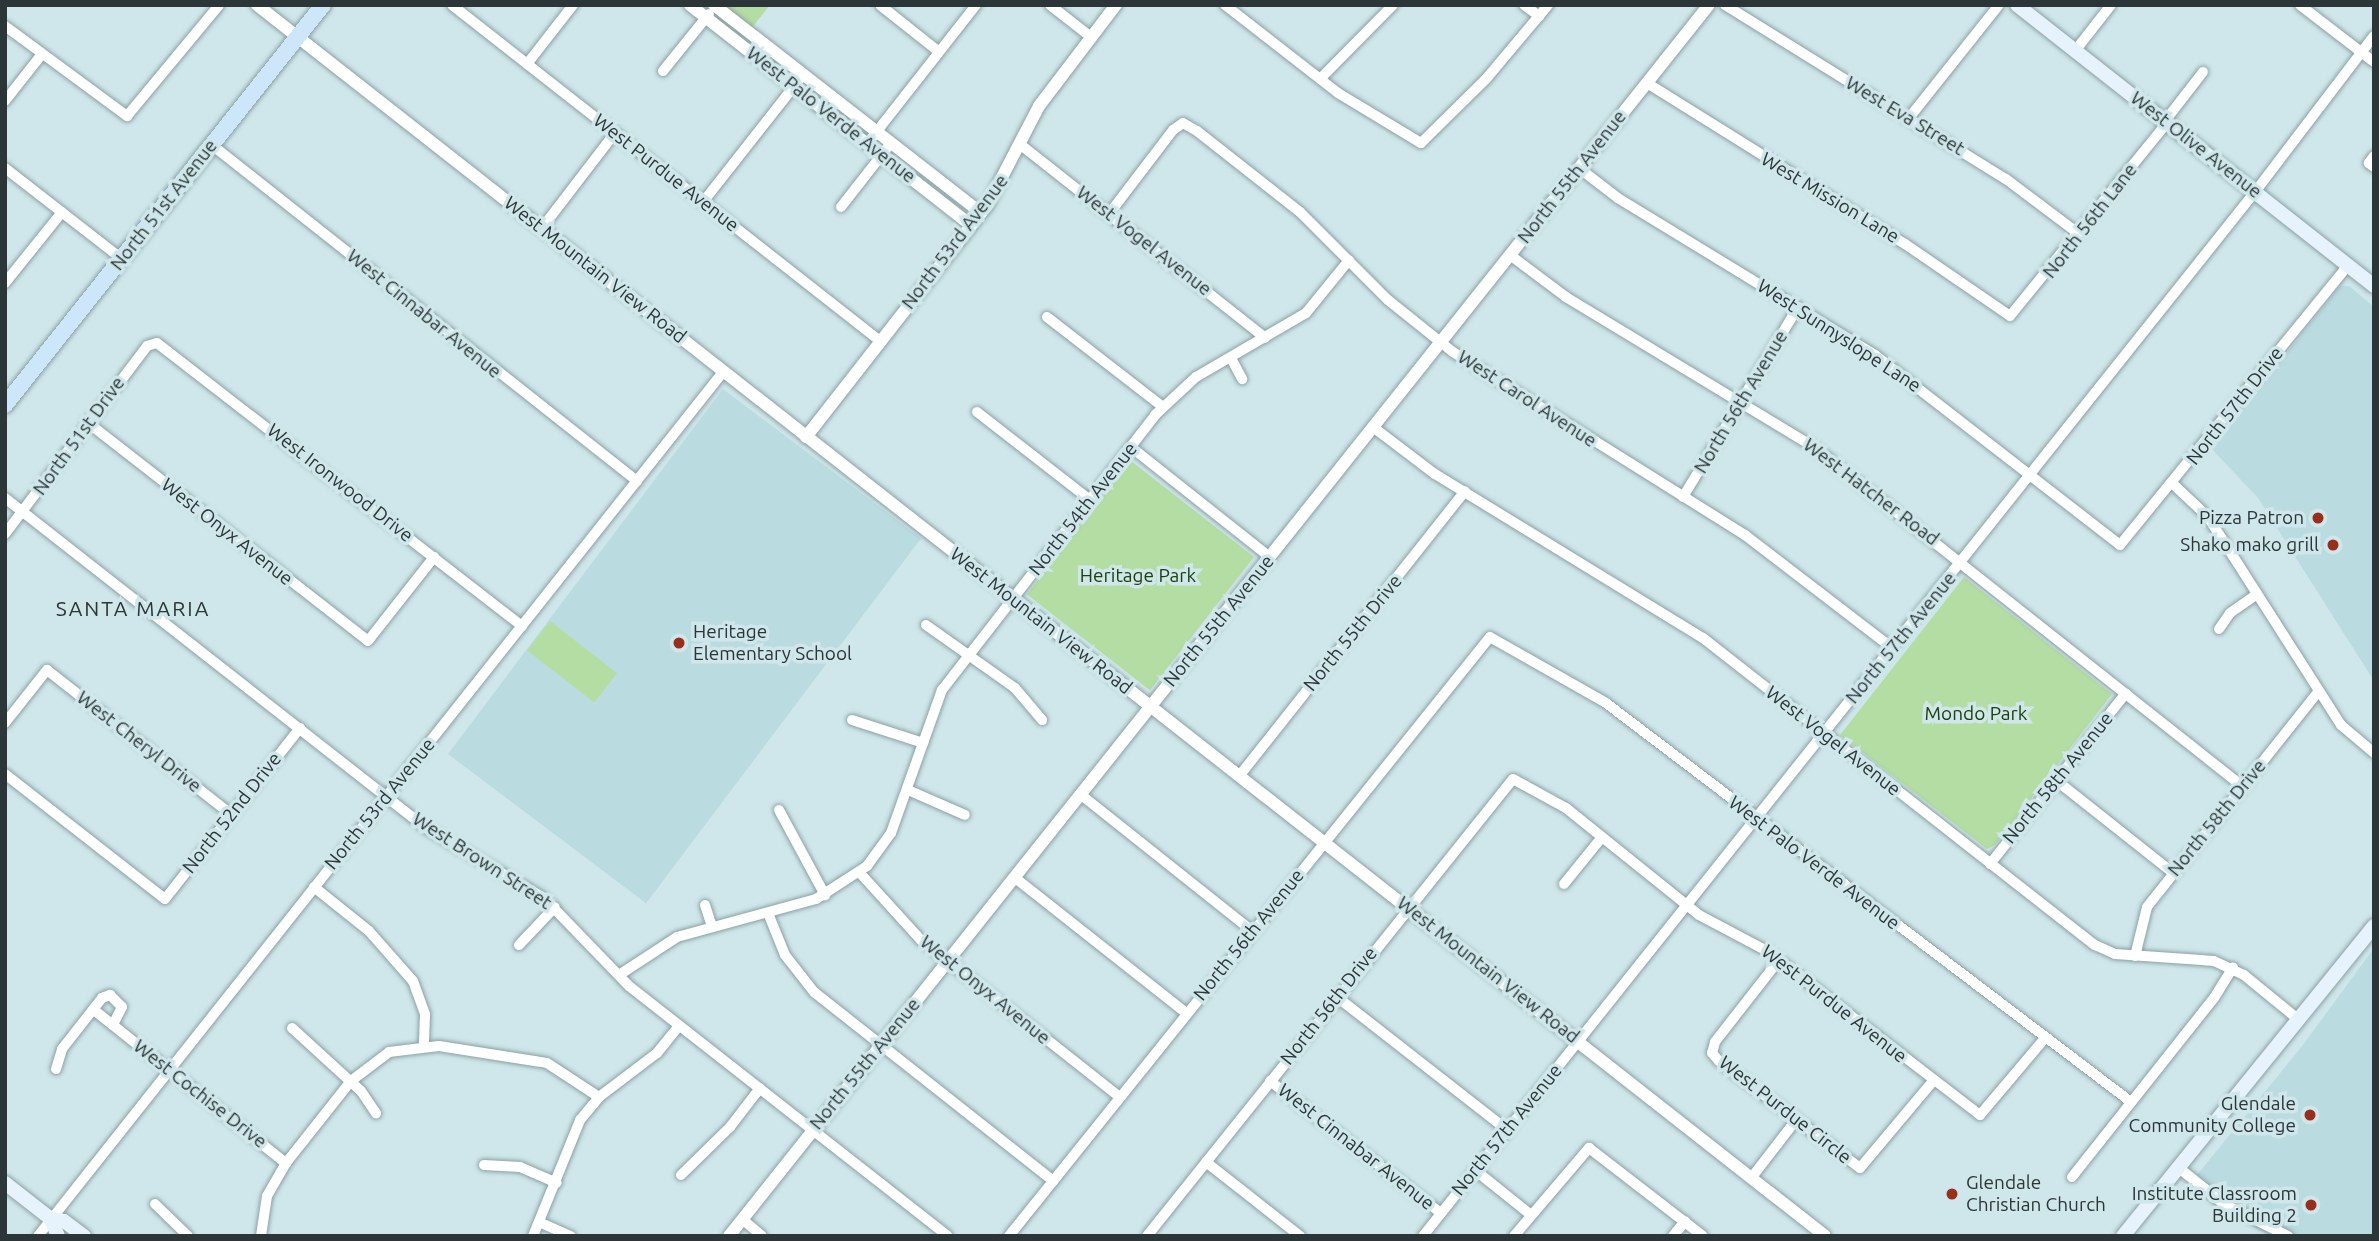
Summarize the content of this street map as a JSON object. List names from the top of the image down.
{
  "streets": {
    "main road": ["West Olive Avenue", "North 51st Avenue"],
    "street": [
      "West Palo Verde Avenue",
      "West Eva Street",
      "West Purdue Avenue",
      "North 55th Avenue",
      "West Mission Lane",
      "North 56th Lane",
      "West Vogel Avenue",
      "North 53rd Avenue",
      "West Mountain View Road",
      "West Cinnabar Avenue",
      "West Sunnyslope Lane",
      "West Carol Avenue",
      "North 56th Avenue",
      "North 57th Drive",
      "North 51st Drive",
      "West Ironwood Drive",
      "West Hatcher Road",
      "North 54th Avenue",
      "West Onyx Avenue",
      "North 55th Drive",
      "North 57th Avenue",
      "West Cheryl Drive",
      "North 58th Avenue",
      "North 52nd Drive",
      "North 58th Drive",
      "West Brown Street",
      "North 56th Drive",
      "West Cochise Drive",
      "West Purdue Circle"
    ]
  },
  "crossings": [
    ["West Palo Verde Avenue", "West Purdue Avenue"],
    ["West Palo Verde Avenue", "North 53rd Avenue"],
    ["West Palo Verde Avenue", "North 56th Avenue"],
    ["West Palo Verde Avenue", "North 57th Avenue"],
    ["West Eva Street", "North 56th Lane"],
    ["West Olive Avenue", "North 56th Lane"],
    ["West Olive Avenue", "North 57th Drive"],
    ["West Olive Avenue", "North 57th Avenue"],
    ["West Purdue Avenue", "North 53rd Avenue"],
    ["West Purdue Avenue", "North 57th Avenue"],
    ["West Purdue Avenue", "North 56th Drive"],
    ["West Purdue Avenue", "West Purdue Circle"],
    ["North 55th Avenue", "West Mission Lane"],
    ["North 55th Avenue", "West Vogel Avenue"],
    ["North 55th Avenue", "West Mountain View Road"],
    ["North 55th Avenue", "West Sunnyslope Lane"],
    ["North 55th Avenue", "West Carol Avenue"],
    ["North 55th Avenue", "West Hatcher Road"],
    ["North 55th Avenue", "West Onyx Avenue"],
    ["North 55th Avenue", "West Brown Street"],
    ["West Mission Lane", "North 56th Lane"],
    ["North 51st Avenue", "West Mountain View Road"],
    ["North 51st Avenue", "West Cinnabar Avenue"],
    ["West Vogel Avenue", "North 53rd Avenue"],
    ["West Vogel Avenue", "West Carol Avenue"],
    ["West Vogel Avenue", "North 54th Avenue"],
    ["West Vogel Avenue", "North 55th Drive"],
    ["West Vogel Avenue", "North 57th Avenue"],
    ["West Vogel Avenue", "North 58th Avenue"],
    ["West Vogel Avenue", "North 58th Drive"],
    ["North 53rd Avenue", "West Mountain View Road"],
    ["North 53rd Avenue", "West Cinnabar Avenue"],
    ["North 53rd Avenue", "West Ironwood Drive"],
    ["North 53rd Avenue", "West Brown Street"],
    ["North 53rd Avenue", "West Cochise Drive"],
    ["West Mountain View Road", "North 56th Avenue"],
    ["West Mountain View Road", "North 54th Avenue"],
    ["West Mountain View Road", "North 55th Drive"],
    ["West Mountain View Road", "North 57th Avenue"],
    ["West Mountain View Road", "North 56th Drive"],
    ["West Cinnabar Avenue", "North 57th Avenue"],
    ["West Cinnabar Avenue", "North 56th Drive"],
    ["West Sunnyslope Lane", "North 56th Avenue"],
    ["West Sunnyslope Lane", "North 57th Drive"],
    ["West Sunnyslope Lane", "North 57th Avenue"],
    ["West Carol Avenue", "North 56th Avenue"],
    ["West Carol Avenue", "North 54th Avenue"],
    ["West Carol Avenue", "North 57th Avenue"],
    ["North 56th Avenue", "West Hatcher Road"],
    ["North 56th Avenue", "West Onyx Avenue"],
    ["North 51st Drive", "West Ironwood Drive"],
    ["North 51st Drive", "West Onyx Avenue"],
    ["North 51st Drive", "West Brown Street"],
    ["West Ironwood Drive", "West Onyx Avenue"],
    ["West Hatcher Road", "North 57th Avenue"],
    ["West Hatcher Road", "North 58th Avenue"],
    ["West Hatcher Road", "North 58th Drive"],
    ["North 54th Avenue", "West Onyx Avenue"],
    ["North 54th Avenue", "West Brown Street"],
    ["West Cheryl Drive", "North 52nd Drive"],
    ["North 52nd Drive", "West Brown Street"]
  ],
  "districts": ["SANTA MARIA"],
  "parks": ["Heritage Park", "Mondo Park"],
  "places": [
    "Pizza Patron",
    "Shako mako grill",
    "Heritage Elementary School",
    "Glendale Community College",
    "Glendale Christian Church",
    "Institute Classroom Building 2"
  ]
}
